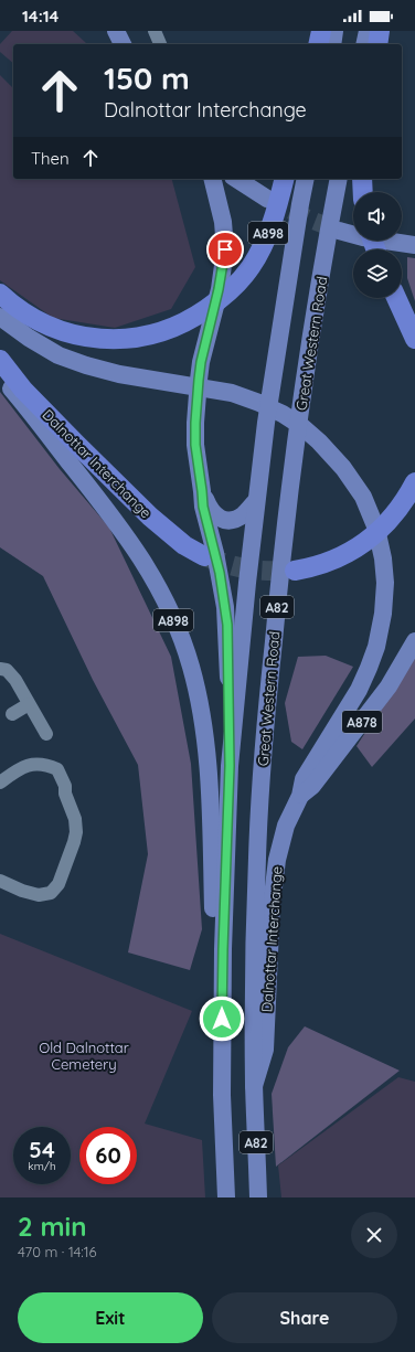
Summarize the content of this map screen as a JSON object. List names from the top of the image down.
{
  "streets": {
    "highway": ["A898", "Dalnottar Interchange"],
    "main road": ["Great Western Road", "A82", "A878"]
  },
  "crossings": [
    ["A898", "A82"],
    ["Great Western Road", "Dalnottar Interchange"],
    ["Dalnottar Interchange", "A878"]
  ],
  "parks": ["Old Dalnottar Cemetery"],
  "page": {
    "status": "14:14",
    "turn": ["150 m", "Dalnottar Interchange"],
    "then": "Then",
    "speed": "54 km/h",
    "limit": "60",
    "heading": ["2 min", "470 m · 14:16"],
    "buttons": ["Exit", "Share"]
  }
}
